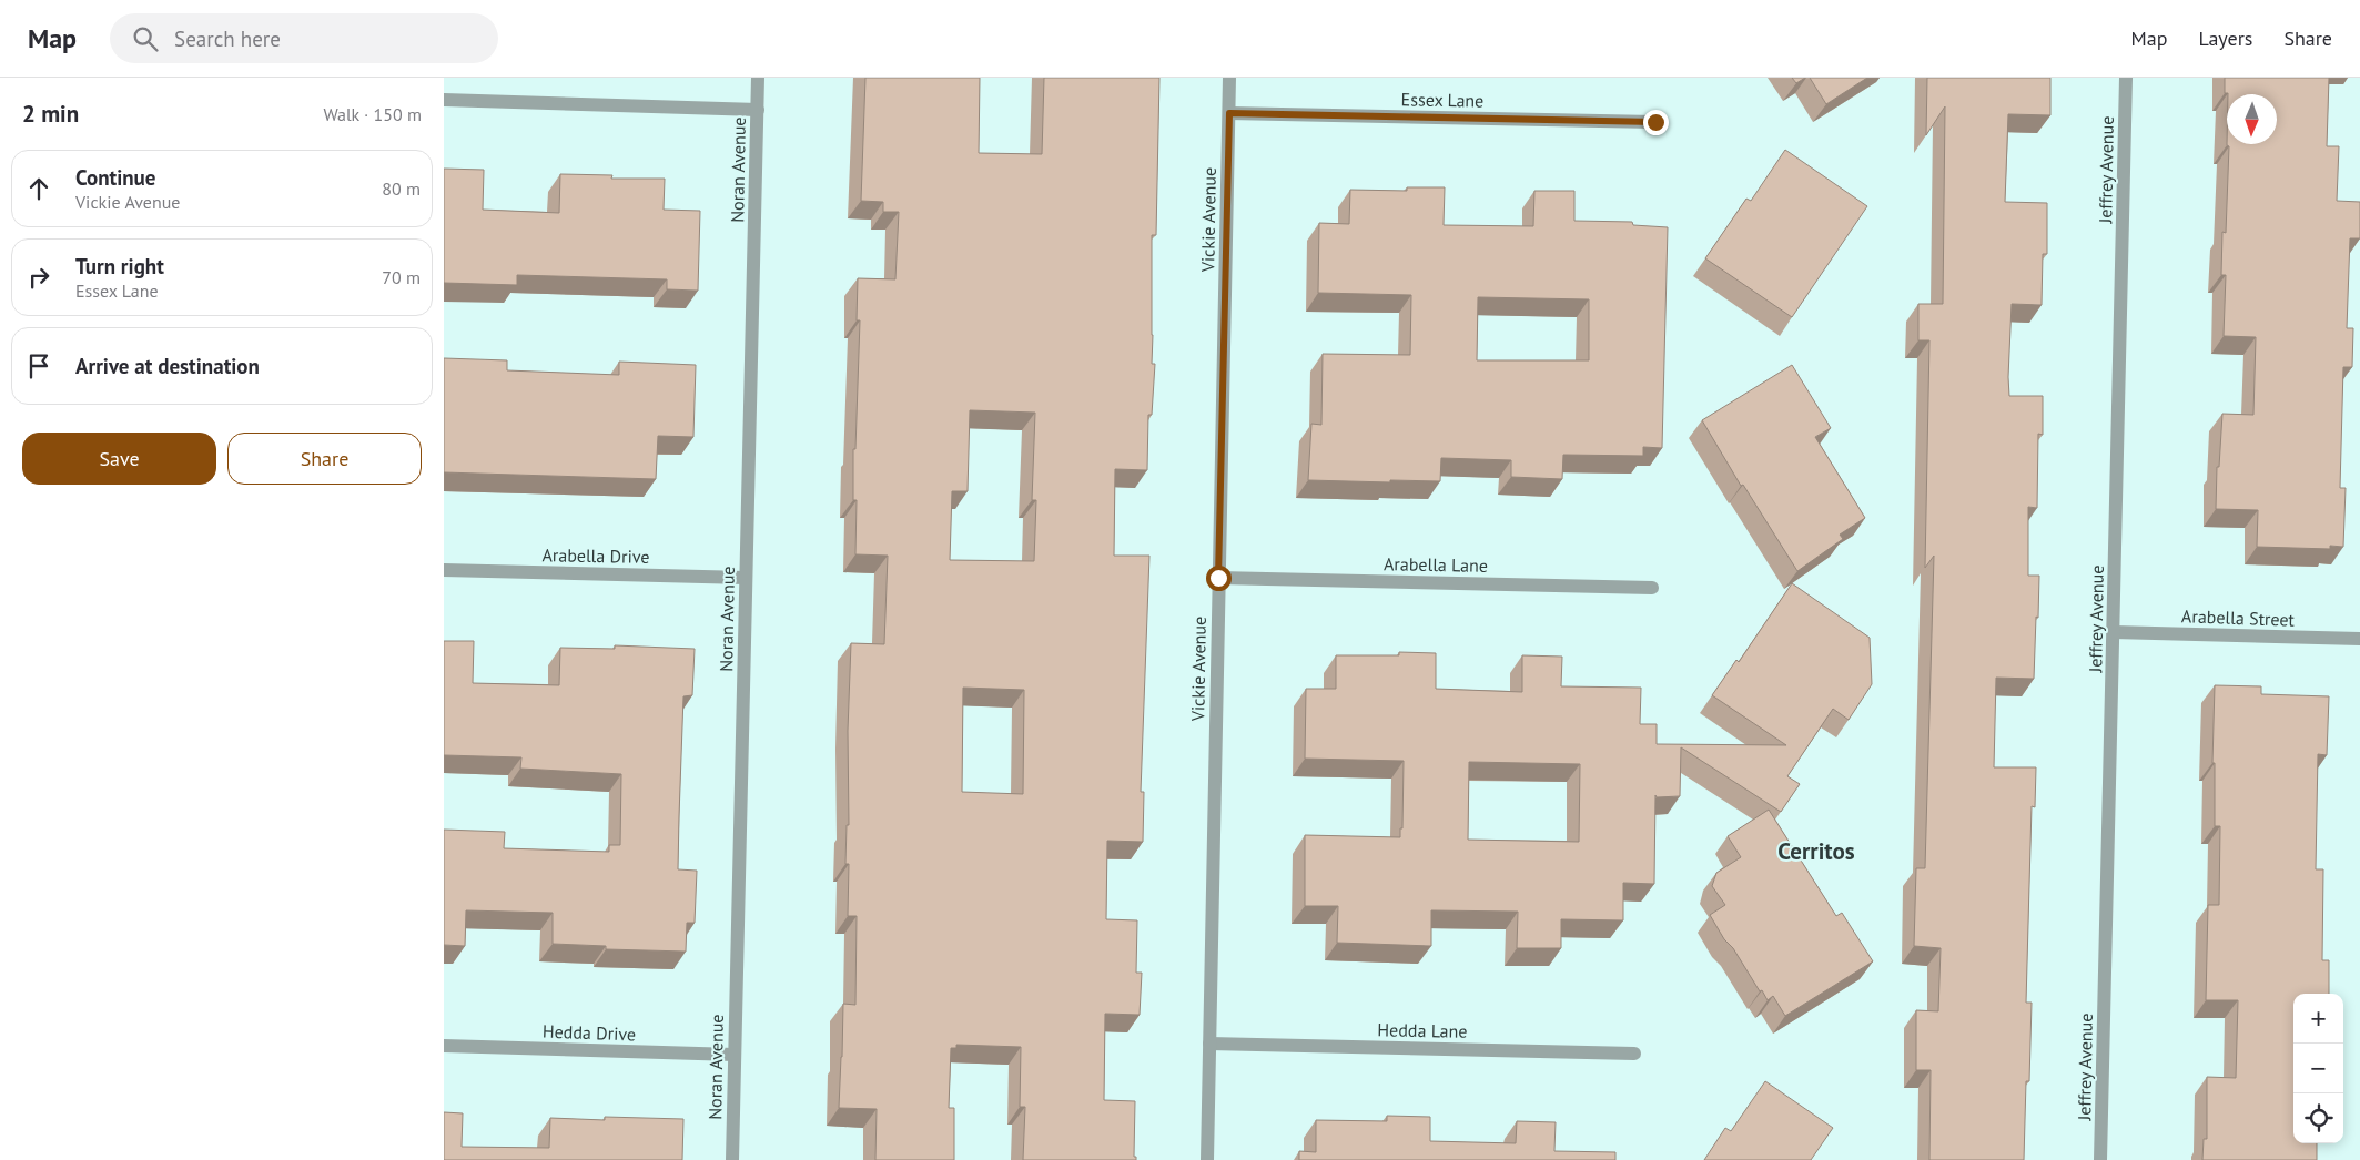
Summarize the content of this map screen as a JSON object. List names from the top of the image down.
{
  "streets": {
    "street": [
      "Essex Lane",
      "Noran Avenue",
      "Jeffrey Avenue",
      "Vickie Avenue",
      "Arabella Drive",
      "Arabella Lane",
      "Arabella Street",
      "Hedda Lane",
      "Hedda Drive"
    ]
  },
  "crossings": [
    ["Essex Lane", "Vickie Avenue"],
    ["Noran Avenue", "Arabella Drive"],
    ["Noran Avenue", "Hedda Drive"],
    ["Jeffrey Avenue", "Arabella Street"],
    ["Vickie Avenue", "Arabella Lane"],
    ["Vickie Avenue", "Hedda Lane"]
  ],
  "districts": ["Cerritos"],
  "north": "bottom",
  "page": {
    "header": "Map",
    "search": "Search here",
    "nav": ["Map", "Layers", "Share"],
    "heading": ["2 min", "Walk · 150 m"],
    "list": [
      ["Continue", "Vickie Avenue", "80 m"],
      ["Turn right", "Essex Lane", "70 m"],
      "Arrive at destination"
    ],
    "buttons": ["Save", "Share"],
    "map_buttons": ["+", "−"]
  }
}
